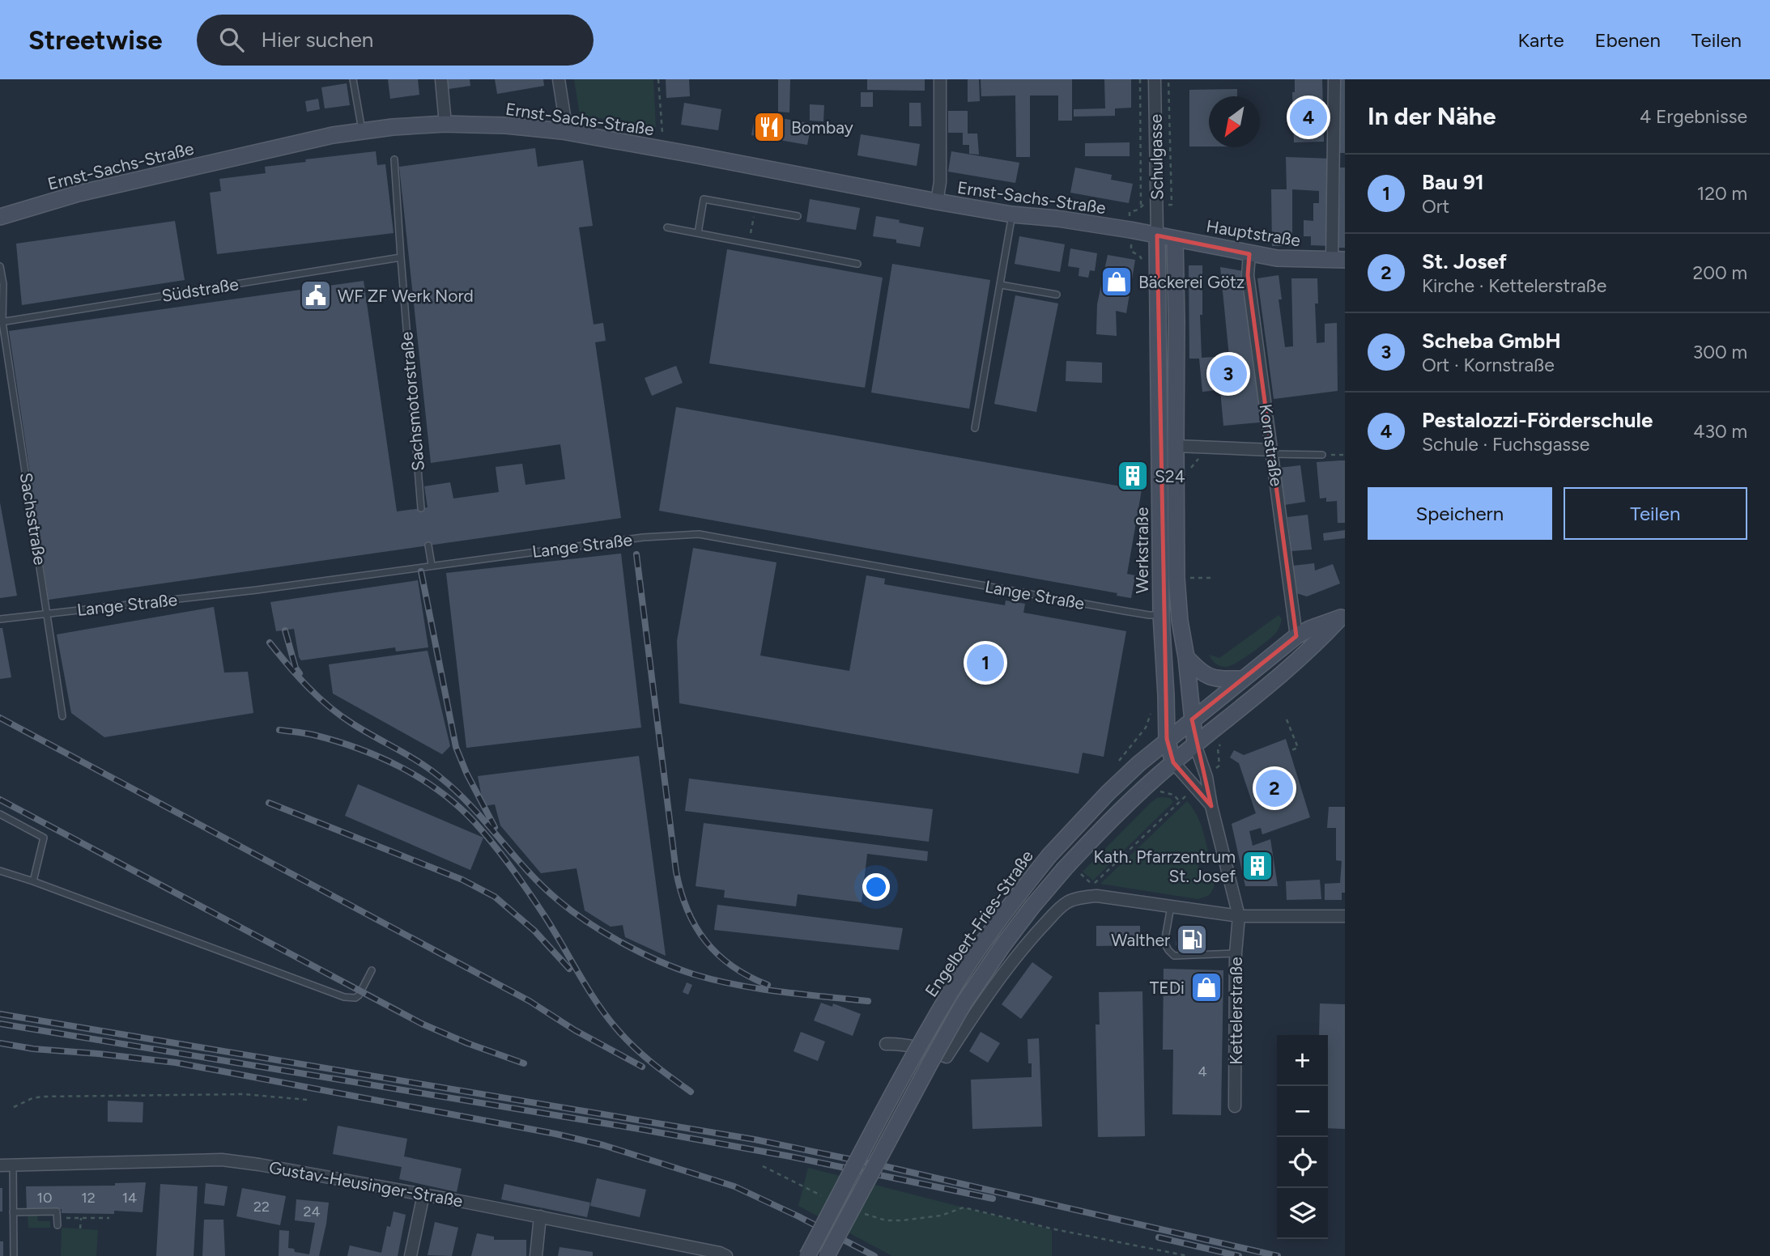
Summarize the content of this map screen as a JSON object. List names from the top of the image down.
{
  "streets": {
    "main road": [
      "Ernst-Sachs-Straße",
      "Hauptstraße",
      "Werkstraße",
      "Engelbert-Fries-Straße"
    ],
    "street": [
      "Schulgasse",
      "Kornstraße",
      "Kettelerstraße",
      "Gustav-Heusinger-Straße"
    ],
    "lane": [
      "Südstraße",
      "Sachsmotorstraße",
      "Sachsstraße",
      "Lange Straße"
    ]
  },
  "crossings": [
    ["Ernst-Sachs-Straße", "Schulgasse"],
    ["Ernst-Sachs-Straße", "Hauptstraße"],
    ["Ernst-Sachs-Straße", "Werkstraße"],
    ["Schulgasse", "Hauptstraße"],
    ["Schulgasse", "Werkstraße"],
    ["Hauptstraße", "Kornstraße"],
    ["Hauptstraße", "Werkstraße"],
    ["Südstraße", "Sachsmotorstraße"],
    ["Südstraße", "Sachsstraße"],
    ["Kornstraße", "Engelbert-Fries-Straße"],
    ["Sachsstraße", "Lange Straße"],
    ["Lange Straße", "Werkstraße"],
    ["Werkstraße", "Engelbert-Fries-Straße"],
    ["Werkstraße", "Kettelerstraße"],
    ["Engelbert-Fries-Straße", "Kettelerstraße"]
  ],
  "places": {
    "restaurant": ["Bombay"],
    "shop": ["Bäckerei Götz", "TEDi"],
    "public building": ["WF ZF Werk Nord"],
    "building": ["S24", "Kath. Pfarrzentrum St. Josef"],
    "fuel station": ["Walther"]
  },
  "house_numbers": [
    "4",
    "10",
    "12",
    "14",
    "22",
    "24"
  ],
  "north": "bottom left",
  "page": {
    "header": "Streetwise",
    "search": "Hier suchen",
    "nav": ["Karte", "Ebenen", "Teilen"],
    "heading": ["In der Nähe", "4 Ergebnisse"],
    "pins": [
      "4",
      "3",
      "1",
      "2"
    ],
    "list": [
      {
        "mark": "1",
        "name": "Bau 91",
        "note": "Ort",
        "value": "120 m"
      },
      {
        "mark": "2",
        "name": "St. Josef",
        "note": "Kirche · Kettelerstraße",
        "value": "200 m"
      },
      {
        "mark": "3",
        "name": "Scheba GmbH",
        "note": "Ort · Kornstraße",
        "value": "300 m"
      },
      {
        "mark": "4",
        "name": "Pestalozzi-Förderschule",
        "note": "Schule · Fuchsgasse",
        "value": "430 m"
      }
    ],
    "buttons": ["Speichern", "Teilen"],
    "map_buttons": ["+", "−"]
  }
}
